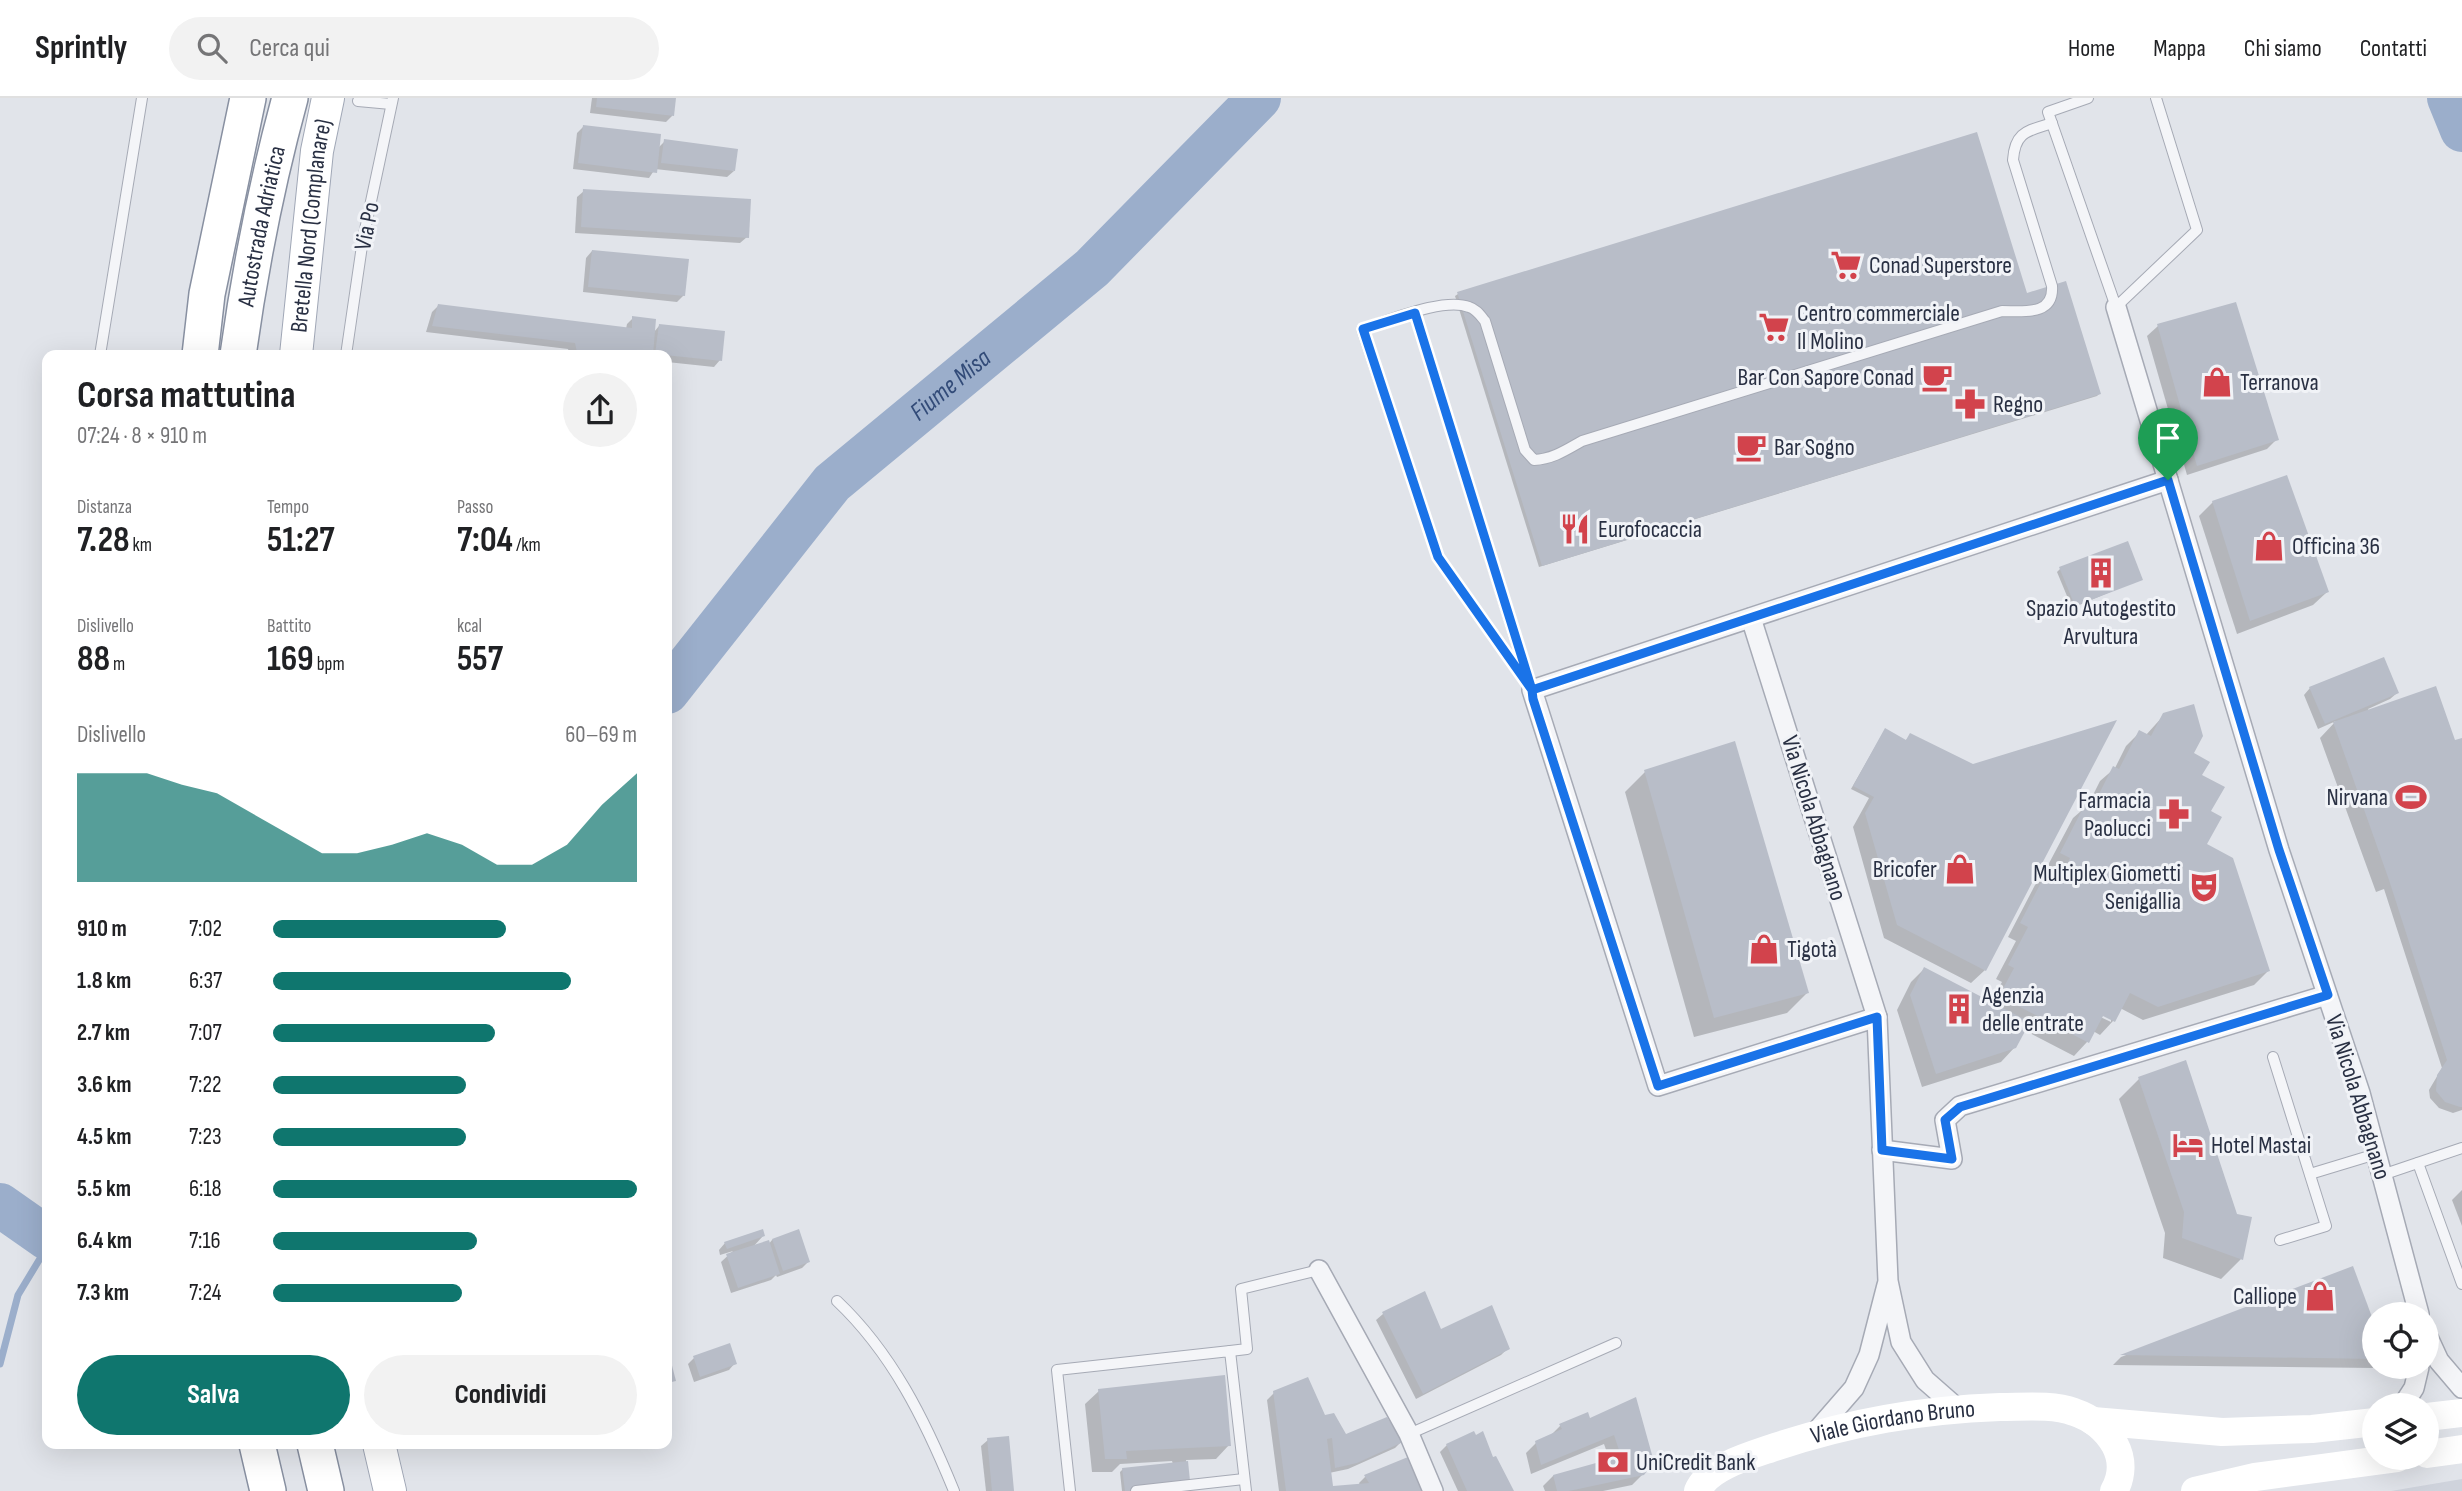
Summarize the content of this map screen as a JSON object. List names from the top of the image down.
{
  "streets": {
    "highway": ["Autostrada Adriatica"],
    "main road": ["Bretella Nord (Complanare)", "Viale Giordano Bruno"],
    "street": ["Via Nicola Abbagnano"],
    "lane": ["Via Po"]
  },
  "crossings": [
    ["Via Nicola Abbagnano", "Viale Giordano Bruno"]
  ],
  "water": ["Fiume Misa"],
  "places": {
    "supermarket": ["Conad Superstore", "Centro commerciale Il Molino"],
    "cafe": ["Bar Con Sapore Conad", "Bar Sogno"],
    "shop": [
      "Terranova",
      "Officina 36",
      "Bricofer",
      "Tigotà",
      "Calliope"
    ],
    "pharmacy": ["Regno", "Farmacia Paolucci"],
    "restaurant": ["Eurofocaccia"],
    "building": ["Spazio Autogestito Arvultura", "Agenzia delle entrate"],
    "sports": ["Nirvana"],
    "theatre": ["Multiplex Giometti Senigallia"],
    "hotel": ["Hotel Mastai"],
    "bank": ["UniCredit Bank"]
  },
  "page": {
    "header": "Sprintly",
    "search": "Cerca qui",
    "nav": [
      "Home",
      "Mappa",
      "Chi siamo",
      "Contatti"
    ],
    "heading": ["Corsa mattutina", "07:24 · 8 × 910 m"],
    "stats": [
      ["Distanza", "7.28 km"],
      ["Tempo", "51:27"],
      ["Passo", "7:04 /km"],
      ["Dislivello", "88 m"],
      ["Battito", "169 bpm"],
      ["kcal", "557"]
    ],
    "chart": ["Dislivello", "60–69 m"],
    "list": [
      {
        "name": "910 m",
        "note": "7:02"
      },
      {
        "name": "1.8 km",
        "note": "6:37"
      },
      {
        "name": "2.7 km",
        "note": "7:07"
      },
      {
        "name": "3.6 km",
        "note": "7:22"
      },
      {
        "name": "4.5 km",
        "note": "7:23"
      },
      {
        "name": "5.5 km",
        "note": "6:18"
      },
      {
        "name": "6.4 km",
        "note": "7:16"
      },
      {
        "name": "7.3 km",
        "note": "7:24"
      }
    ],
    "buttons": ["Salva", "Condividi"]
  }
}
